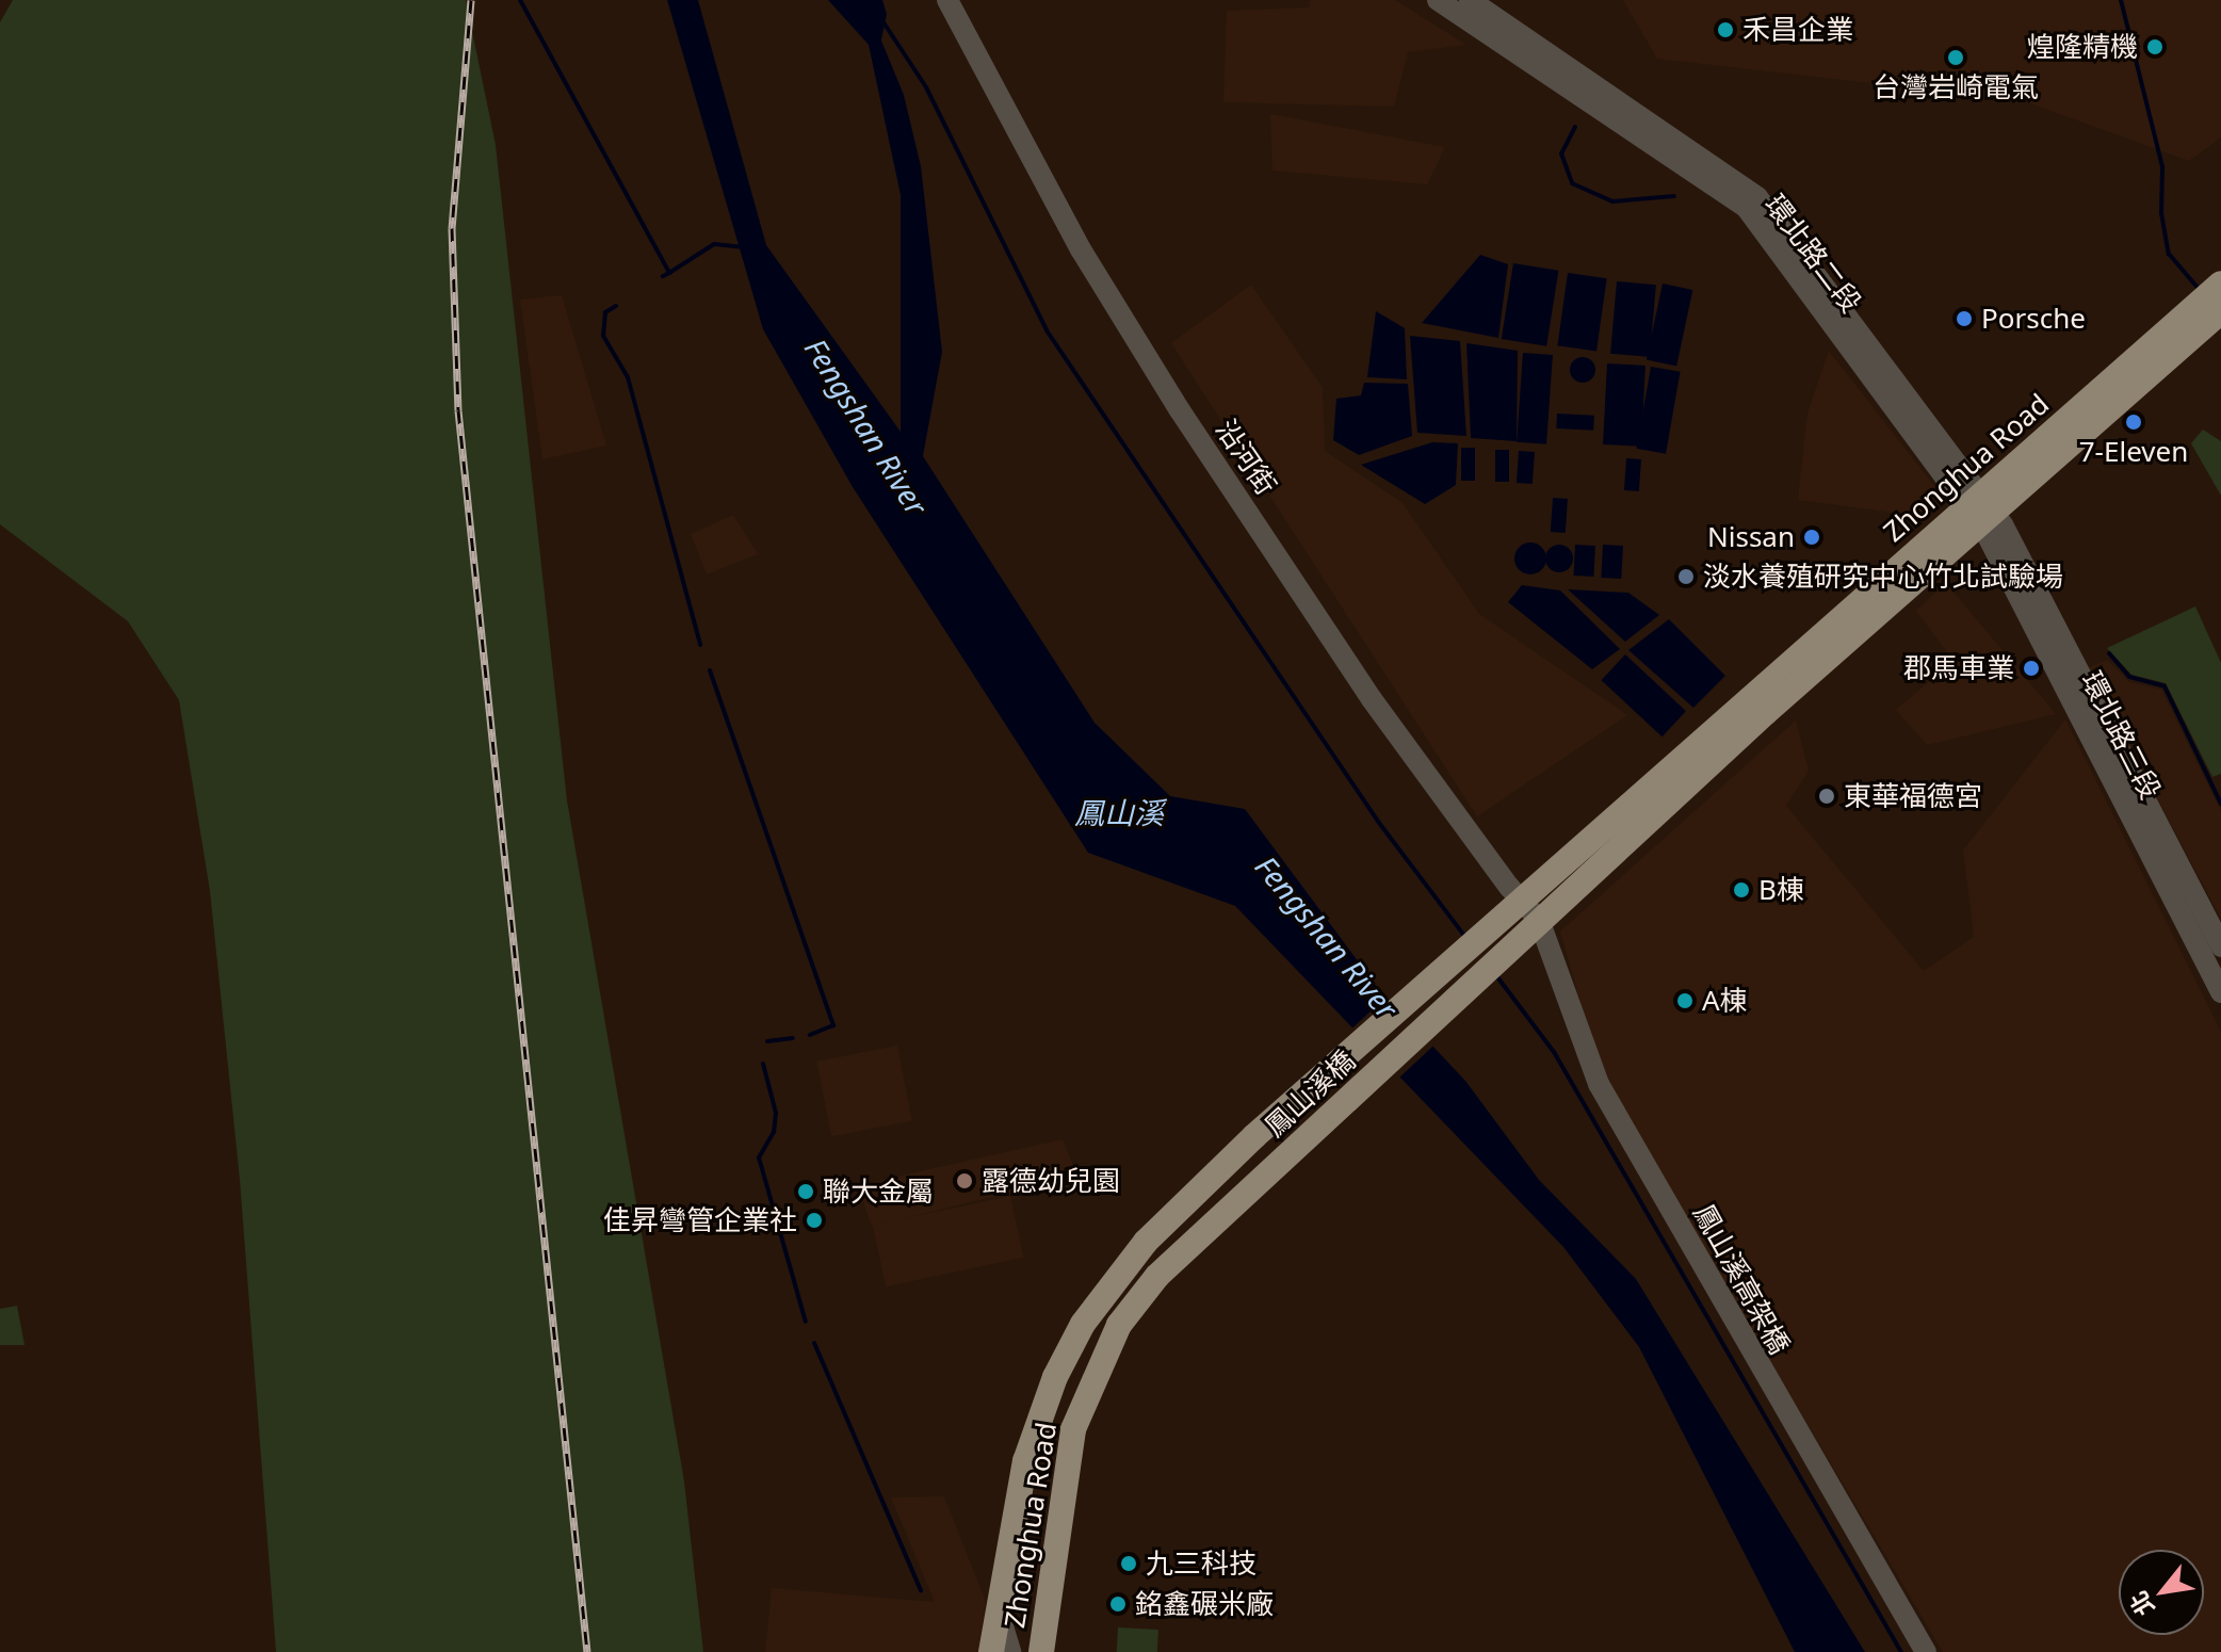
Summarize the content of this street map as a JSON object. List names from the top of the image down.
{
  "streets": {
    "main road": ["Zhonghua Road", "鳳山溪橋"],
    "street": [
      "環北路二段",
      "沿河街",
      "環北路三段",
      "鳳山溪高架橋"
    ]
  },
  "crossings": [
    ["環北路二段", "Zhonghua Road"],
    ["環北路二段", "環北路三段"],
    ["沿河街", "Zhonghua Road"],
    ["沿河街", "鳳山溪橋"],
    ["沿河街", "鳳山溪高架橋"],
    ["Zhonghua Road", "環北路三段"],
    ["Zhonghua Road", "鳳山溪橋"],
    ["Zhonghua Road", "鳳山溪高架橋"],
    ["鳳山溪橋", "鳳山溪高架橋"]
  ],
  "water": ["Fengshan River", "鳳山溪"],
  "places": [
    "禾昌企業",
    "煌隆精機",
    "台灣岩崎電氣",
    "Porsche",
    "7-Eleven",
    "Nissan",
    "淡水養殖研究中心竹北試驗場",
    "郡馬車業",
    "東華福德宮",
    "B棟",
    "A棟",
    "露德幼兒園",
    "聯大金屬",
    "佳昇彎管企業社",
    "九三科技",
    "銘鑫碾米廠"
  ],
  "north": "bottom left"
}
